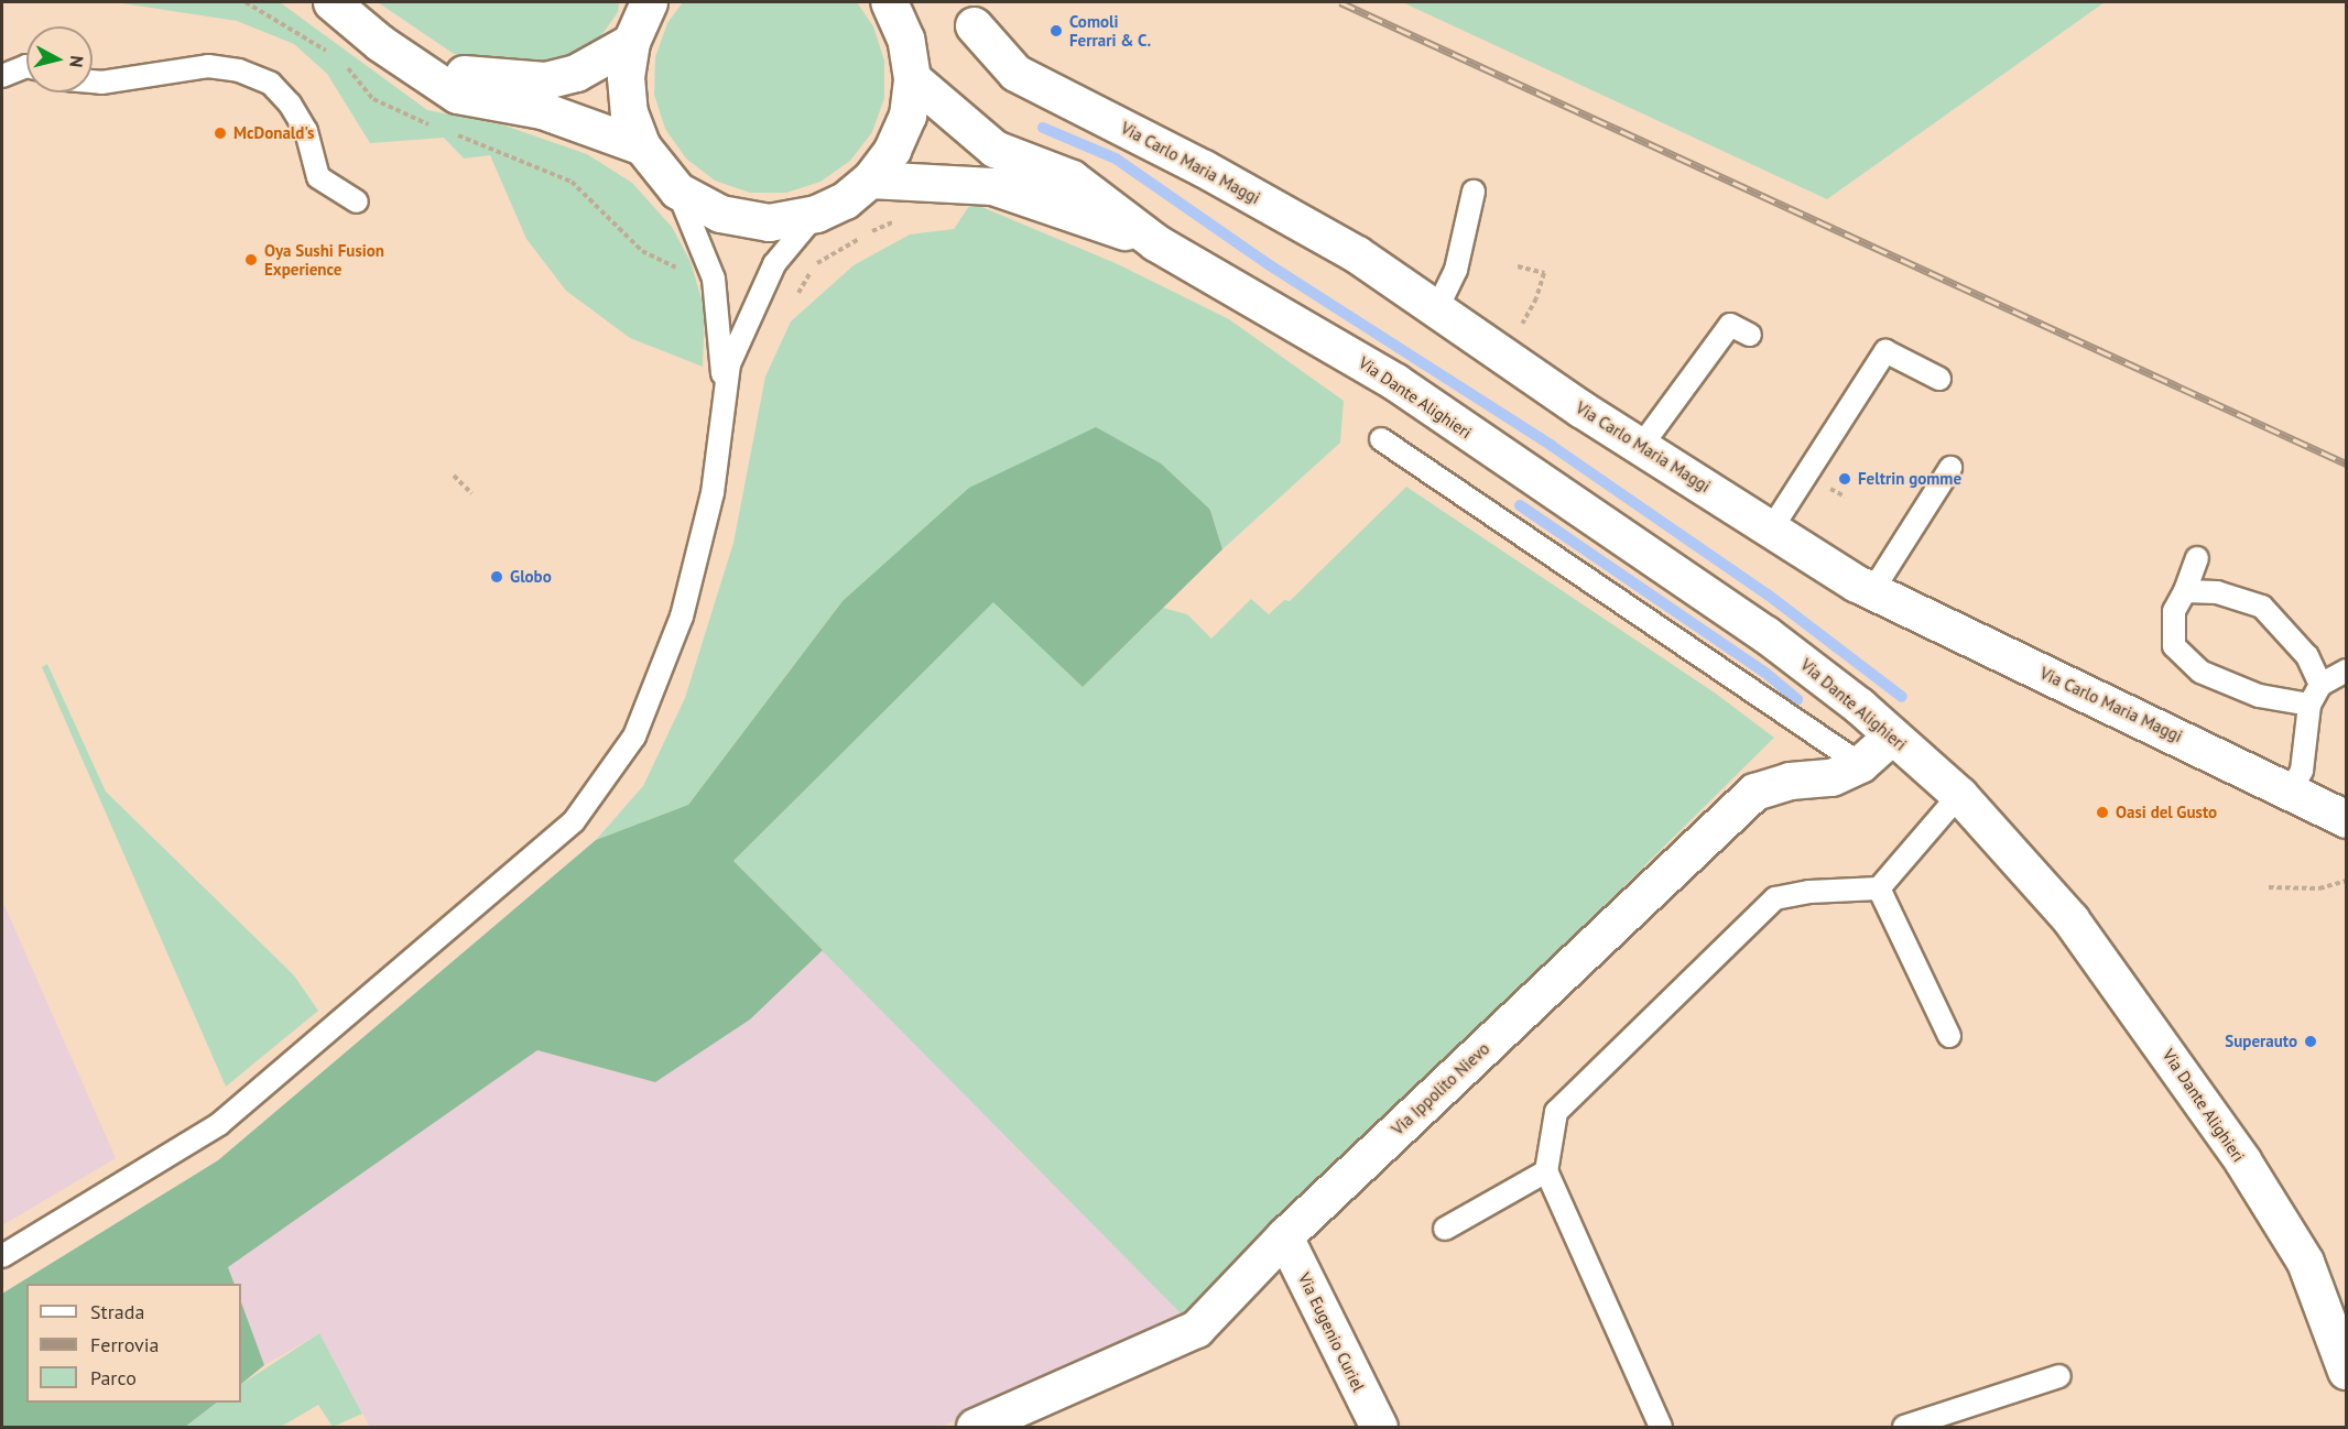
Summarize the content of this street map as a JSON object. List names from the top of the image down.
{
  "streets": {
    "street": [
      "Via Carlo Maria Maggi",
      "Via Dante Alighieri",
      "Via Ippolito Nievo",
      "Via Eugenio Curiel"
    ]
  },
  "crossings": [
    ["Via Dante Alighieri", "Via Ippolito Nievo"],
    ["Via Ippolito Nievo", "Via Eugenio Curiel"]
  ],
  "places": [
    "Comoli Ferrari & C.",
    "McDonald's",
    "Oya Sushi Fusion Experience",
    "Feltrin gomme",
    "Globo",
    "Oasi del Gusto",
    "Superauto"
  ],
  "legend": ["Strada", "Ferrovia", "Parco"],
  "north": "right"
}
